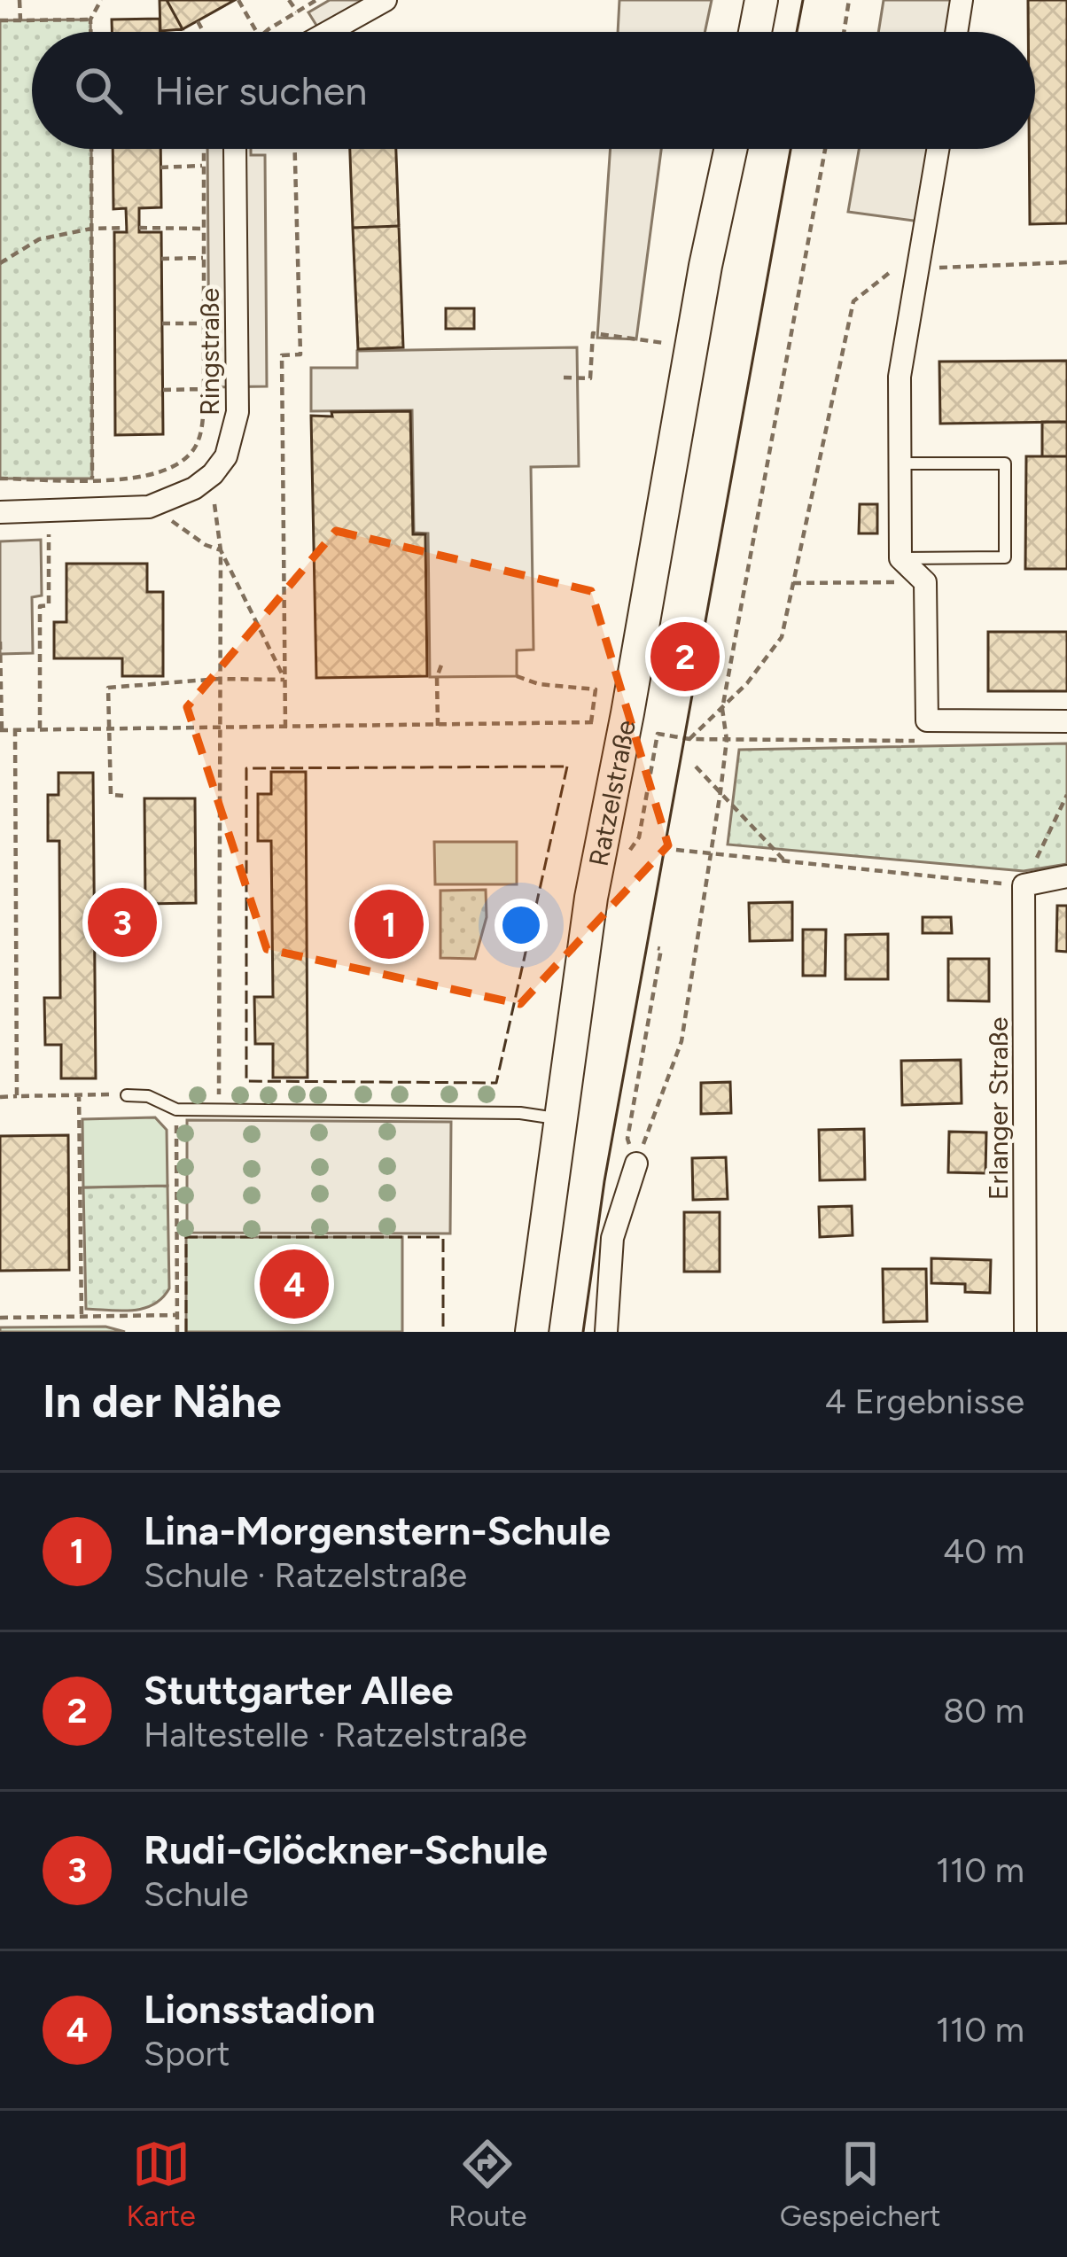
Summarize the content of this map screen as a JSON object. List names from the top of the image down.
{
  "streets": {
    "main road": ["Ratzelstraße"],
    "street": ["Ringstraße", "Erlanger Straße"]
  },
  "page": {
    "search": "Hier suchen",
    "pins": [
      "2",
      "3",
      "1",
      "4"
    ],
    "heading": ["In der Nähe", "4 Ergebnisse"],
    "list": [
      {
        "mark": "1",
        "name": "Lina-Morgenstern-Schule",
        "note": "Schule · Ratzelstraße",
        "value": "40 m"
      },
      {
        "mark": "2",
        "name": "Stuttgarter Allee",
        "note": "Haltestelle · Ratzelstraße",
        "value": "80 m"
      },
      {
        "mark": "3",
        "name": "Rudi-Glöckner-Schule",
        "note": "Schule",
        "value": "110 m"
      },
      {
        "mark": "4",
        "name": "Lionsstadion",
        "note": "Sport",
        "value": "110 m"
      }
    ],
    "nav": ["Karte", "Route", "Gespeichert"]
  }
}
